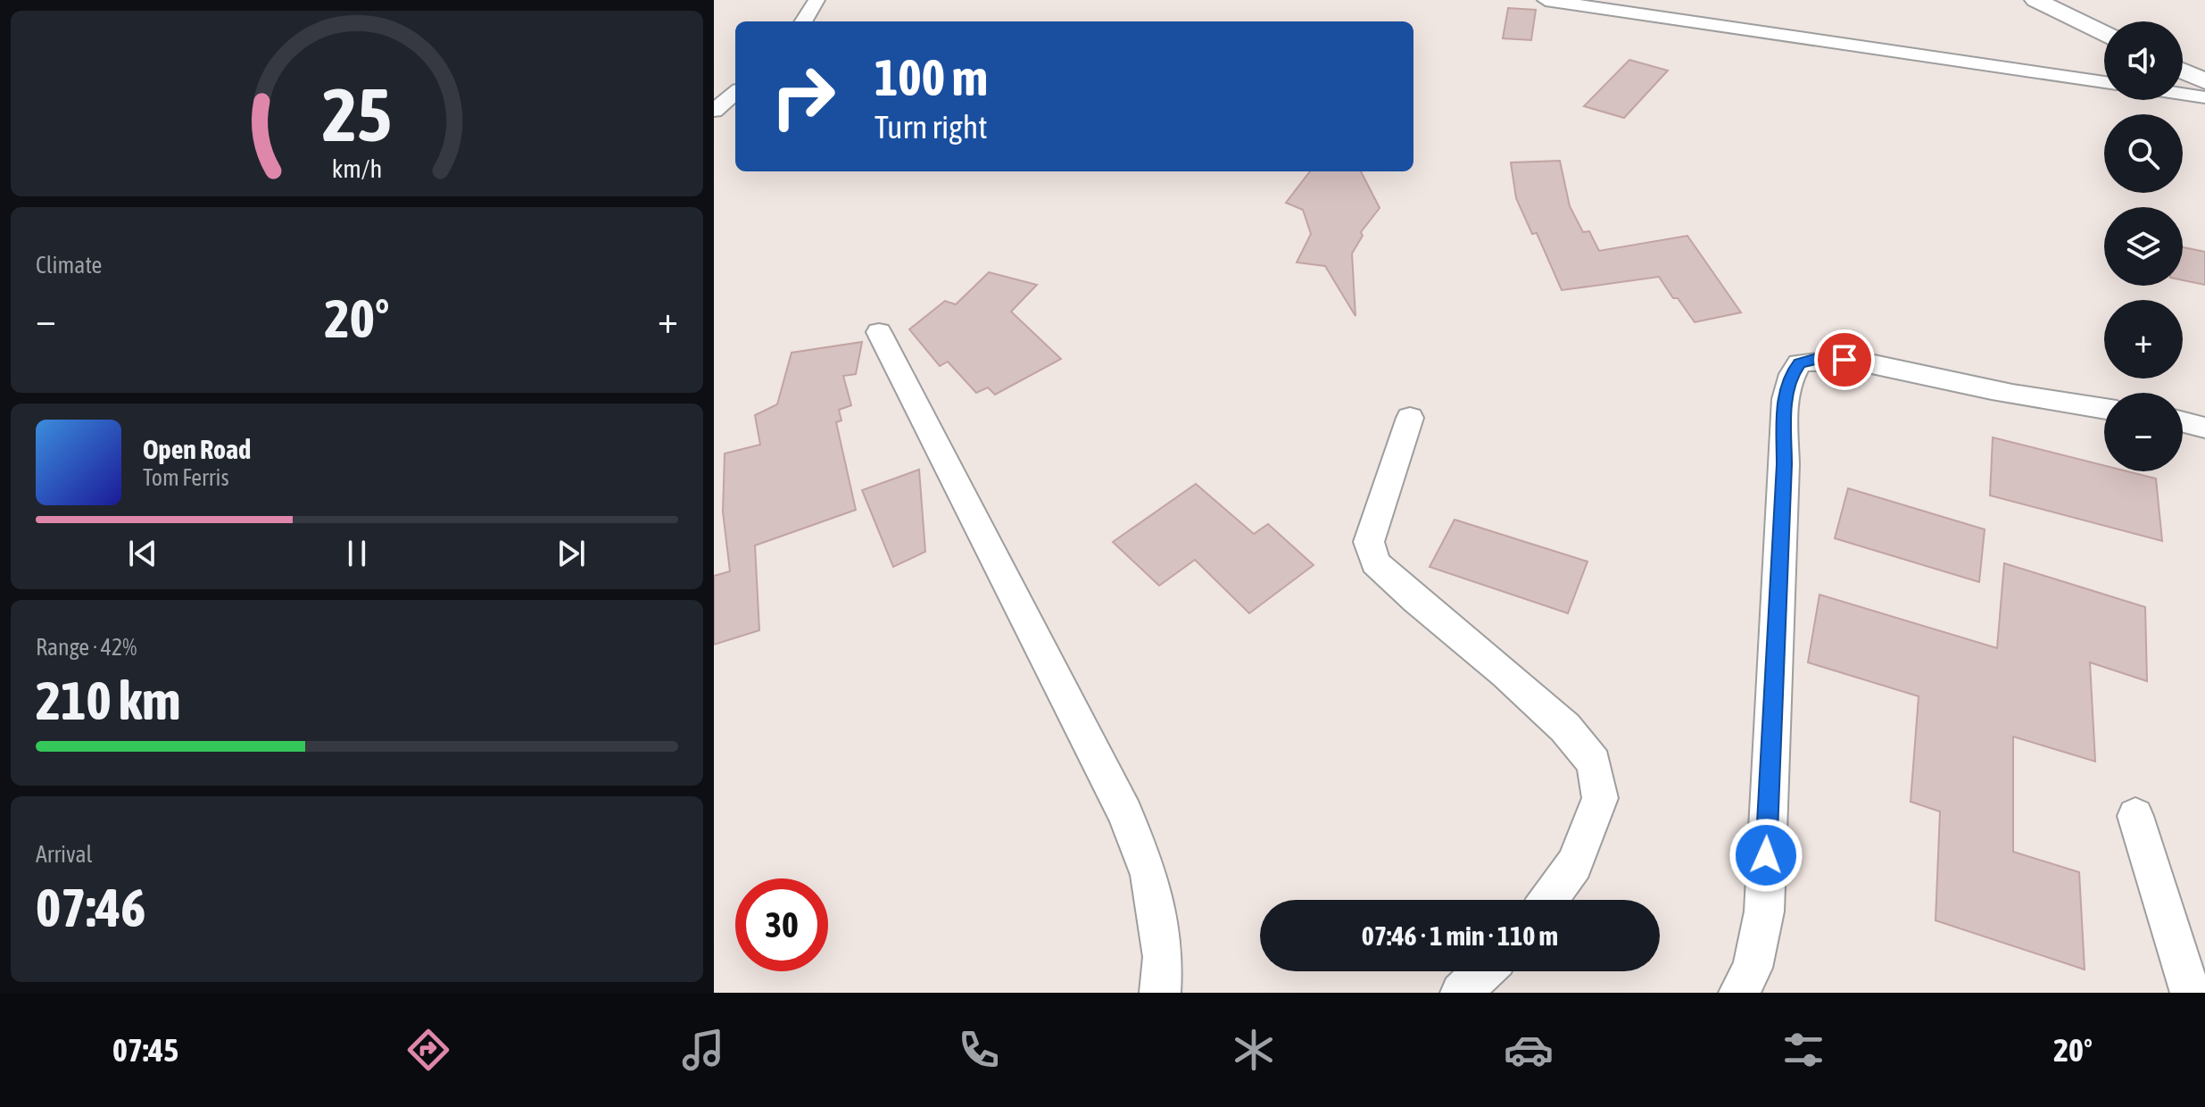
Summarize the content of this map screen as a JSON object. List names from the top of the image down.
{
  "page": {
    "map_buttons": ["+", "−"],
    "turn": ["100 m", "Turn right"],
    "tile": [
      "Climate",
      ["Range · 42%", "210 km"],
      ["Arrival", "07:46"]
    ],
    "heat": ["−", "20°", "+"],
    "song": ["Open Road", "Tom Ferris"],
    "limit": "30",
    "trip": "07:46 · 1 min · 110 m",
    "tabs": ["07:45", "20°"],
    "gauge": ["25", "km/h"]
  }
}
